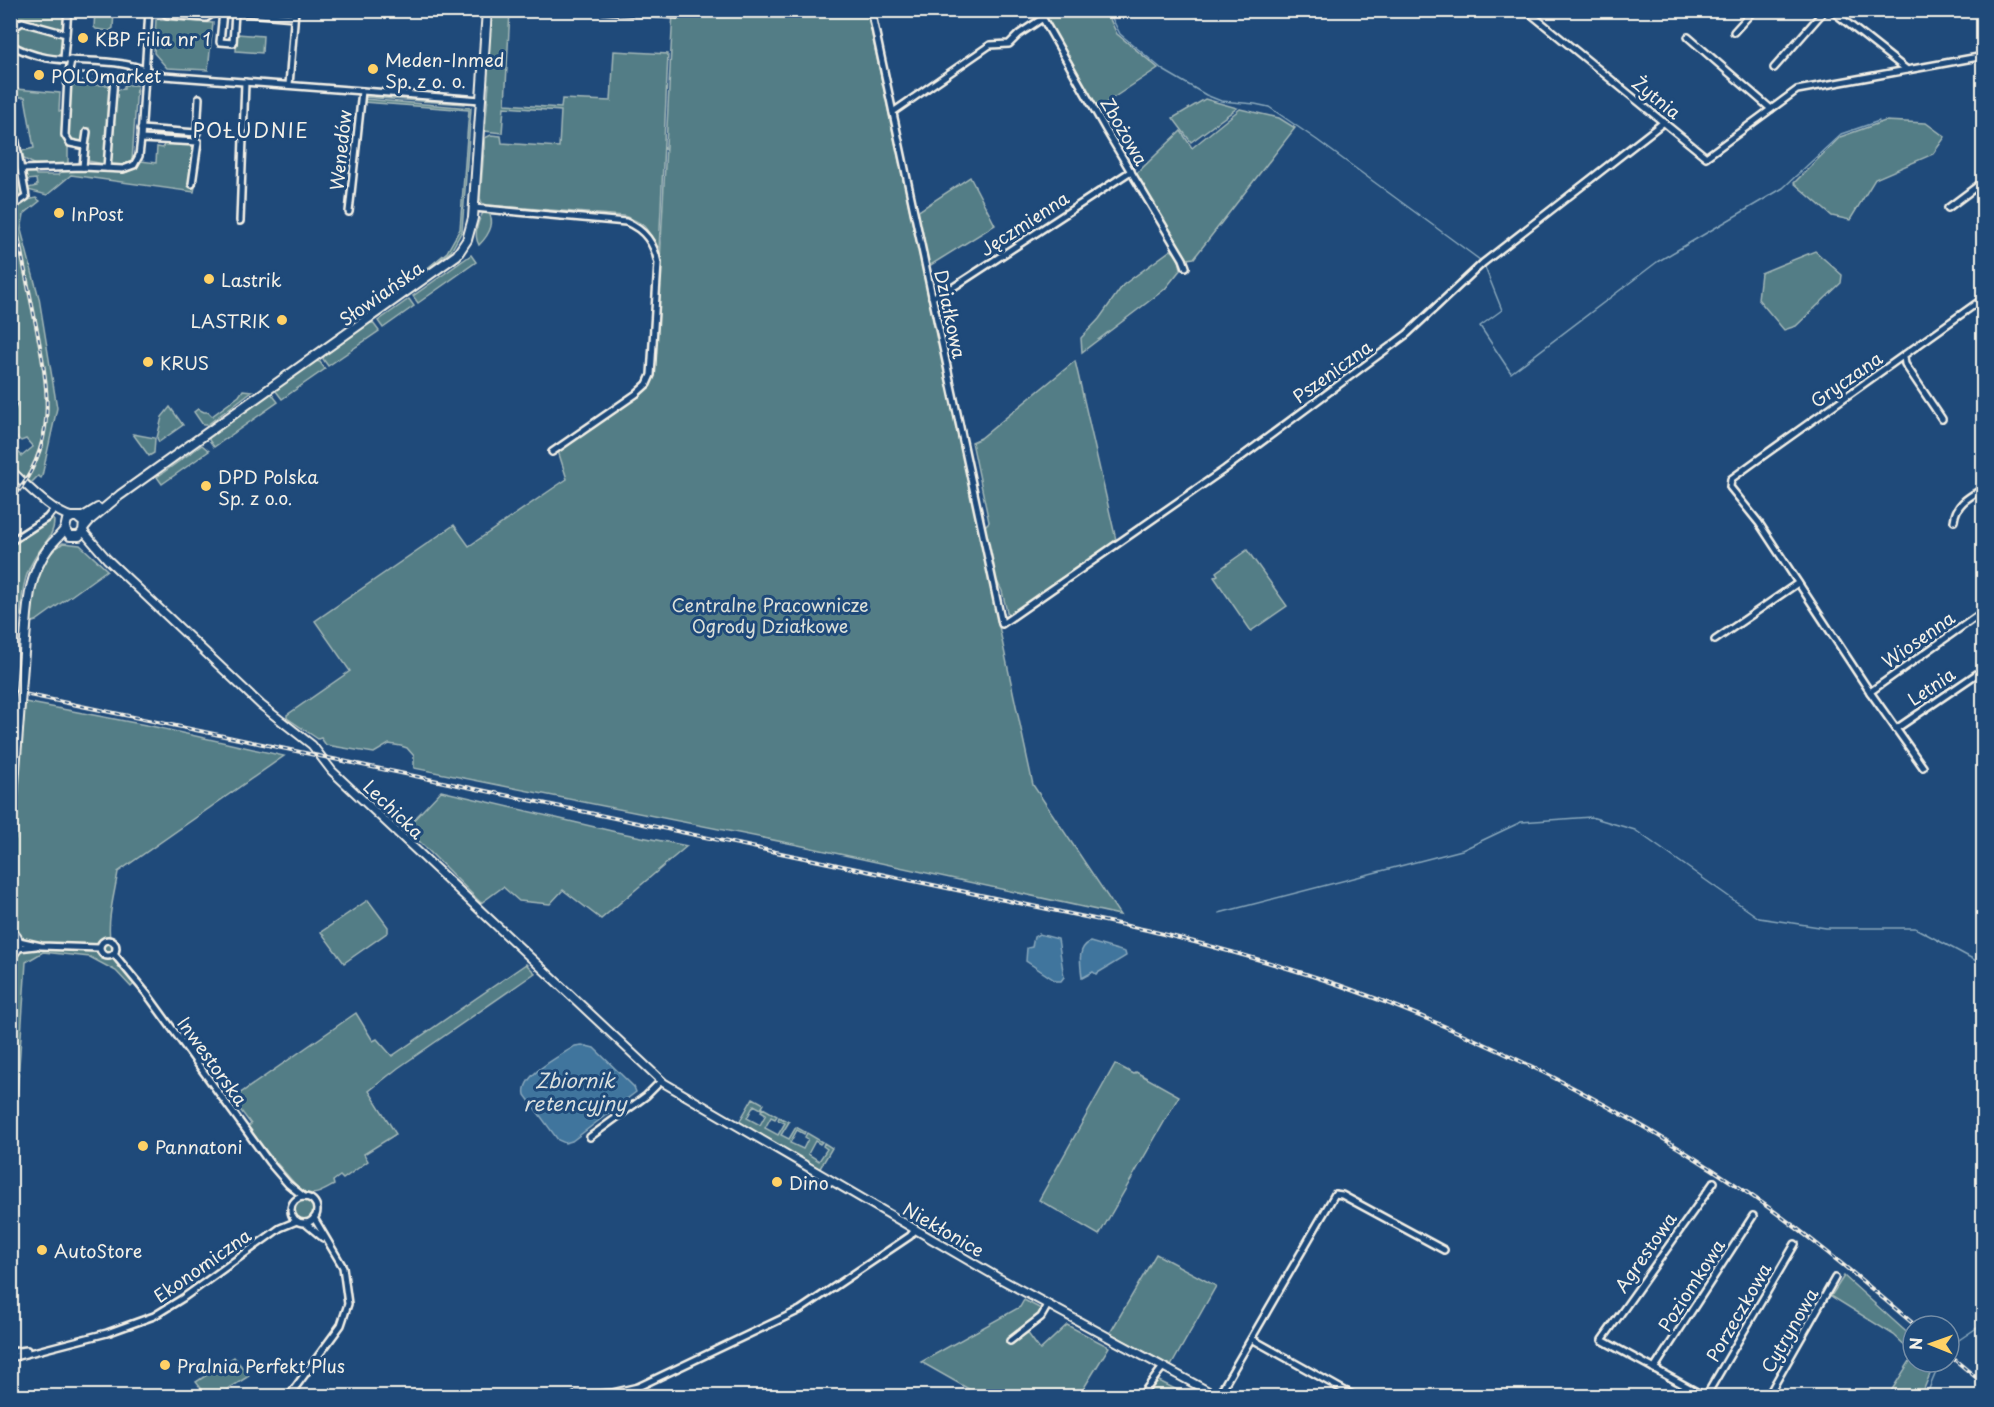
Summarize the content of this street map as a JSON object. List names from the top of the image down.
{
  "streets": {
    "main road": ["Słowiańska"],
    "street": [
      "Żytnia",
      "Zbożowa",
      "Wenedów",
      "Jęczmienna",
      "Działkowa",
      "Pszeniczna",
      "Gryczana",
      "Wiosenna",
      "Letnia",
      "Lechicka",
      "Inwestorska",
      "Niekłonice",
      "Agrestowa",
      "Ekonomiczna",
      "Poziomkowa",
      "Porzeczkowa",
      "Cytrynowa"
    ]
  },
  "crossings": [
    ["Żytnia", "Pszeniczna"],
    ["Zbożowa", "Jęczmienna"],
    ["Wenedów", "Słowiańska"],
    ["Jęczmienna", "Działkowa"],
    ["Słowiańska", "Lechicka"],
    ["Działkowa", "Pszeniczna"],
    ["Lechicka", "Niekłonice"],
    ["Inwestorska", "Ekonomiczna"],
    ["Agrestowa", "Poziomkowa"]
  ],
  "districts": ["POŁUDNIE"],
  "water": ["Zbiornik retencyjny"],
  "parks": ["Centralne Pracownicze Ogrody Działkowe"],
  "places": [
    "KBP Filia nr 1",
    "Meden-Inmed Sp. z o. o.",
    "POLOmarket",
    "InPost",
    "Lastrik",
    "LASTRIK",
    "KRUS",
    "DPD Polska Sp. z o.o.",
    "Pannatoni",
    "Dino",
    "AutoStore",
    "Pralnia Perfekt Plus"
  ],
  "north": "left"
}
